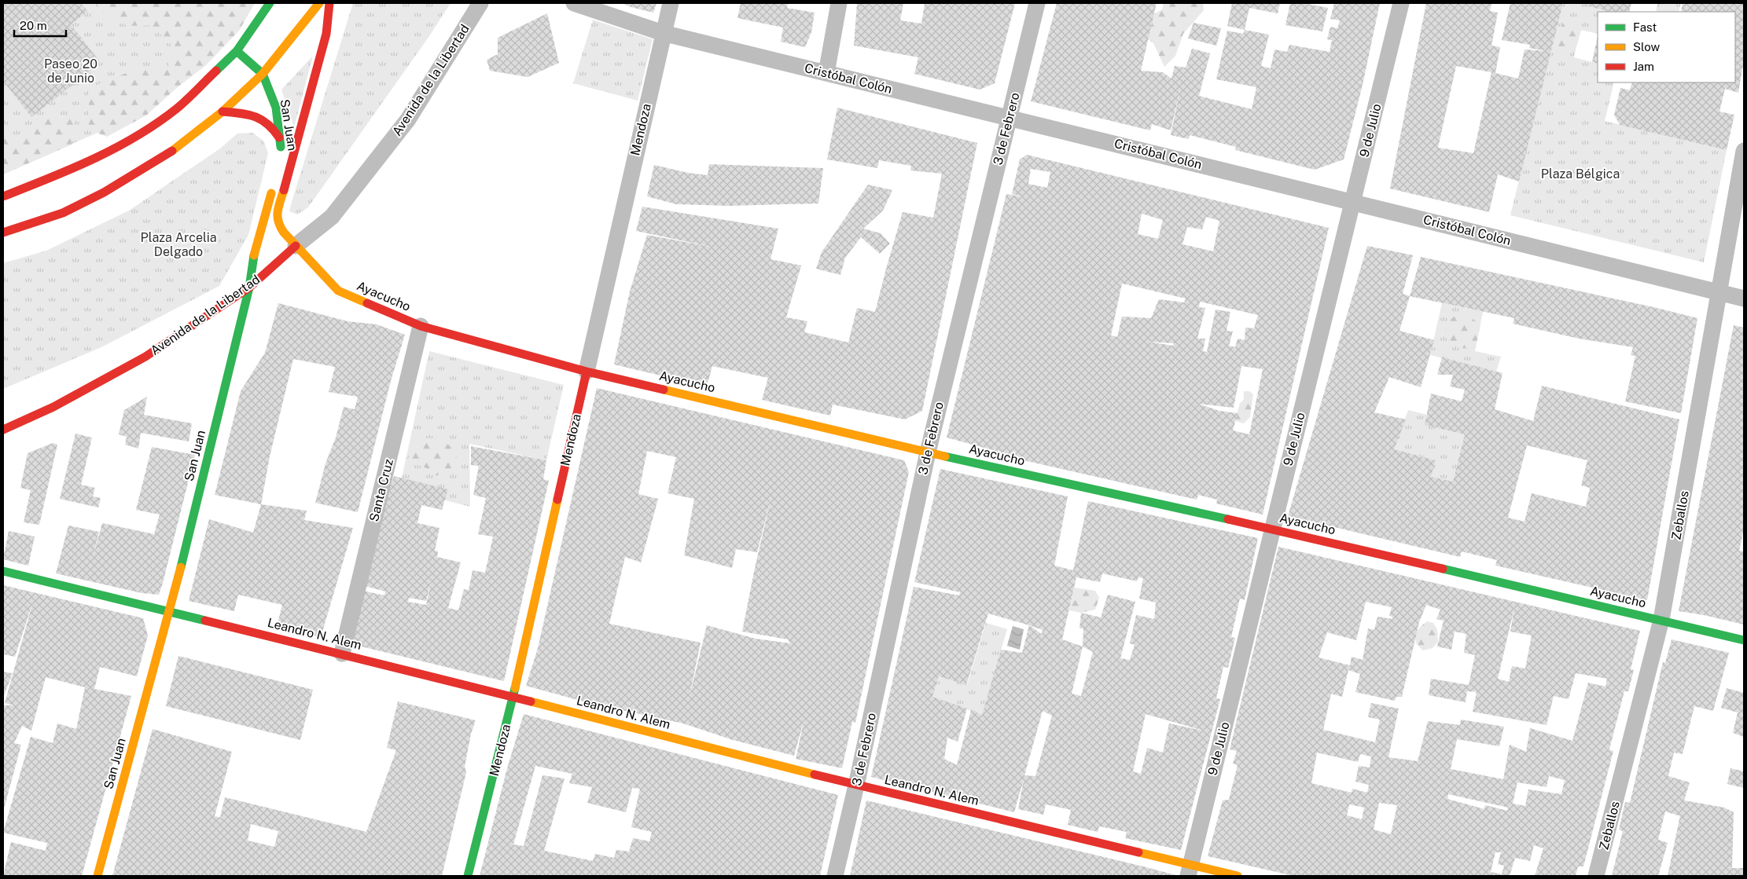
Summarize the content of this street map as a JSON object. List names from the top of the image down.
{
  "streets": {
    "main road": [
      "Avenida de la Libertad",
      "San Juan",
      "Mendoza",
      "Ayacucho",
      "Leandro N. Alem"
    ],
    "street": [
      "Cristóbal Colón",
      "3 de Febrero",
      "9 de Julio",
      "Santa Cruz",
      "Zeballos"
    ]
  },
  "crossings": [
    ["Cristóbal Colón", "3 de Febrero"],
    ["Cristóbal Colón", "Mendoza"],
    ["Cristóbal Colón", "9 de Julio"],
    ["Cristóbal Colón", "Zeballos"],
    ["Avenida de la Libertad", "San Juan"],
    ["Avenida de la Libertad", "Ayacucho"],
    ["San Juan", "Ayacucho"],
    ["San Juan", "Leandro N. Alem"],
    ["3 de Febrero", "Ayacucho"],
    ["3 de Febrero", "Leandro N. Alem"],
    ["Mendoza", "Ayacucho"],
    ["Mendoza", "Leandro N. Alem"],
    ["9 de Julio", "Ayacucho"],
    ["9 de Julio", "Leandro N. Alem"],
    ["Ayacucho", "Santa Cruz"],
    ["Ayacucho", "Zeballos"],
    ["Santa Cruz", "Leandro N. Alem"]
  ],
  "parks": ["Paseo 20 de Junio", "Plaza Bélgica", "Plaza Arcelia Delgado"],
  "legend": ["Fast", "Slow", "Jam"],
  "scale_bar": "20 m"
}
